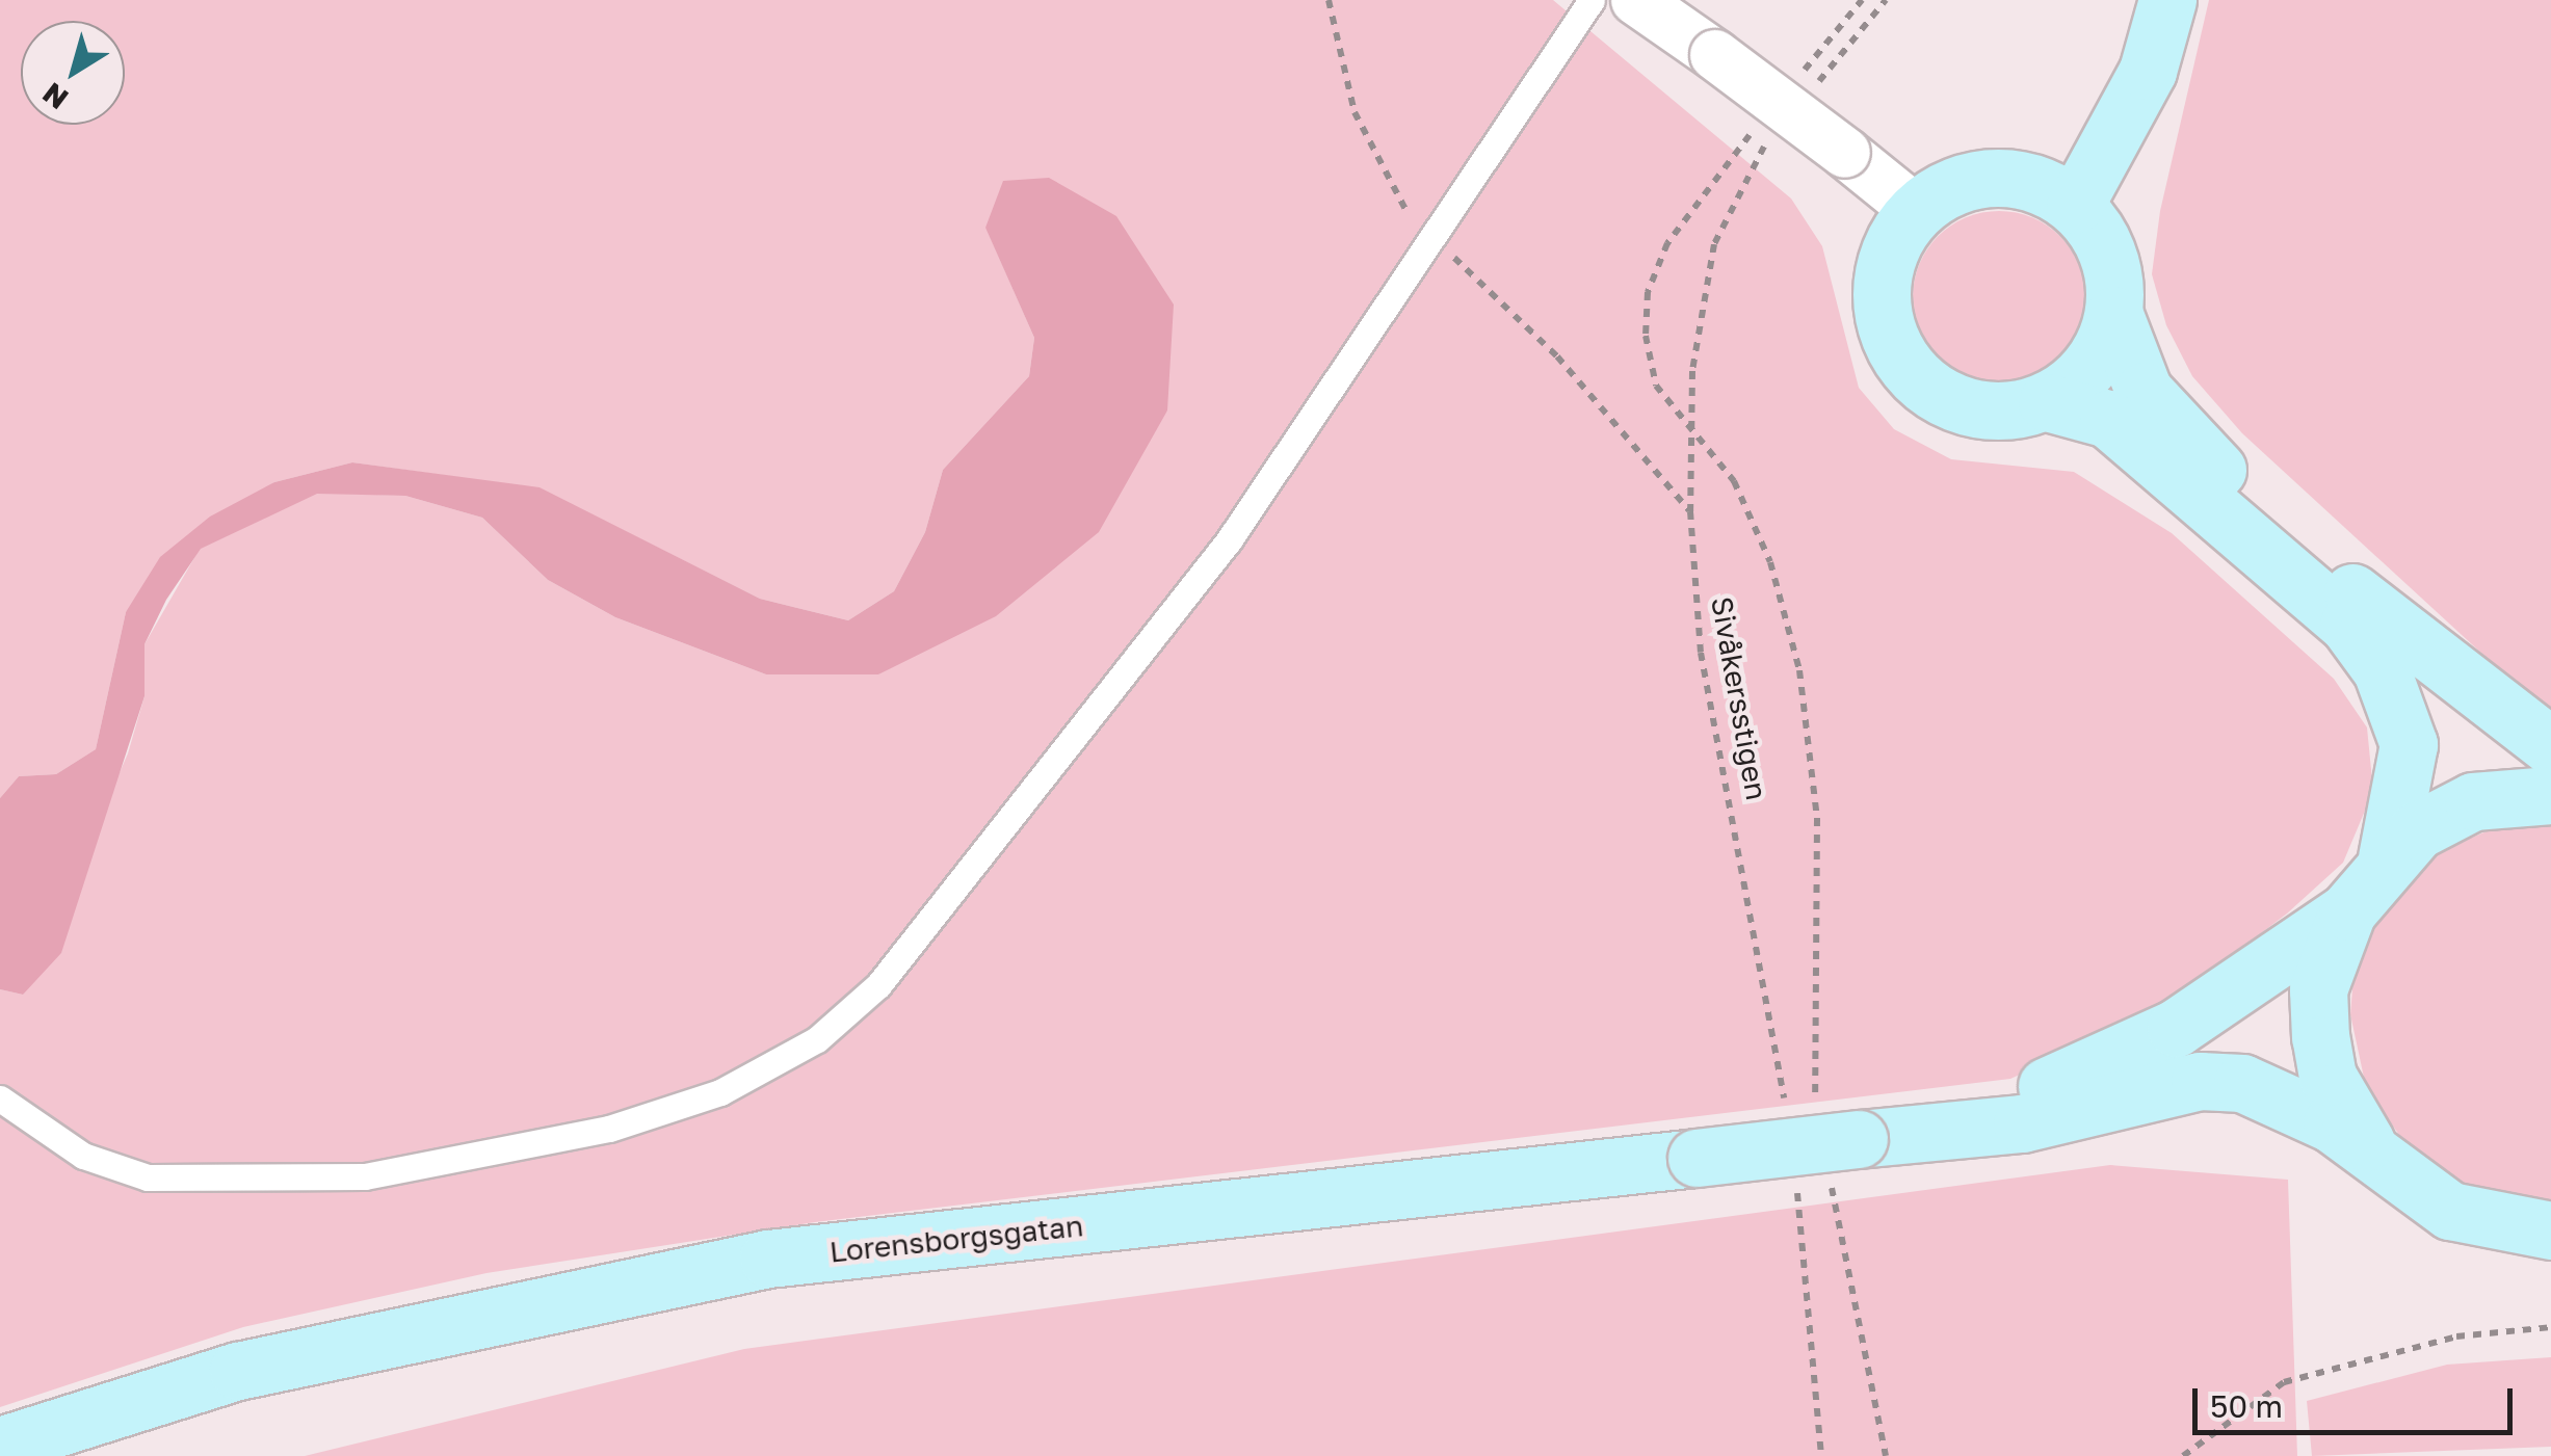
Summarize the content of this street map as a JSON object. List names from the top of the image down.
{
  "streets": {
    "main road": ["Lorensborgsgatan"],
    "path": ["Sivåkersstigen"]
  },
  "scale_bar": "50 m",
  "north": "bottom left"
}
